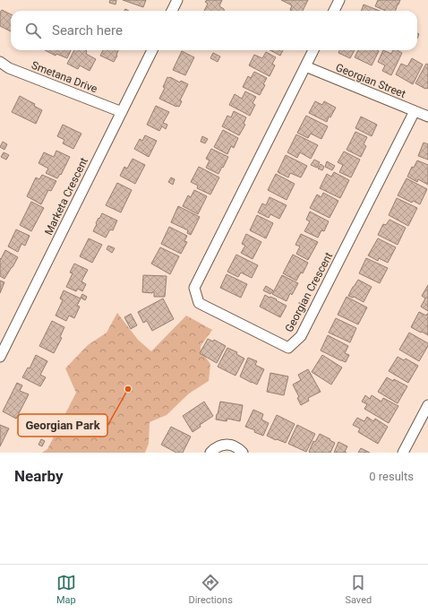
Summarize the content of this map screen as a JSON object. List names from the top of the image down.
{
  "streets": {
    "street": [
      "Smetana Drive",
      "Georgian Street",
      "Marketa Crescent",
      "Georgian Crescent"
    ]
  },
  "crossings": [
    ["Smetana Drive", "Marketa Crescent"],
    ["Georgian Street", "Georgian Crescent"]
  ],
  "places": ["Georgian Park"],
  "page": {
    "search": "Search here",
    "heading": ["Nearby", "0 results"],
    "nav": ["Map", "Directions", "Saved"]
  }
}
